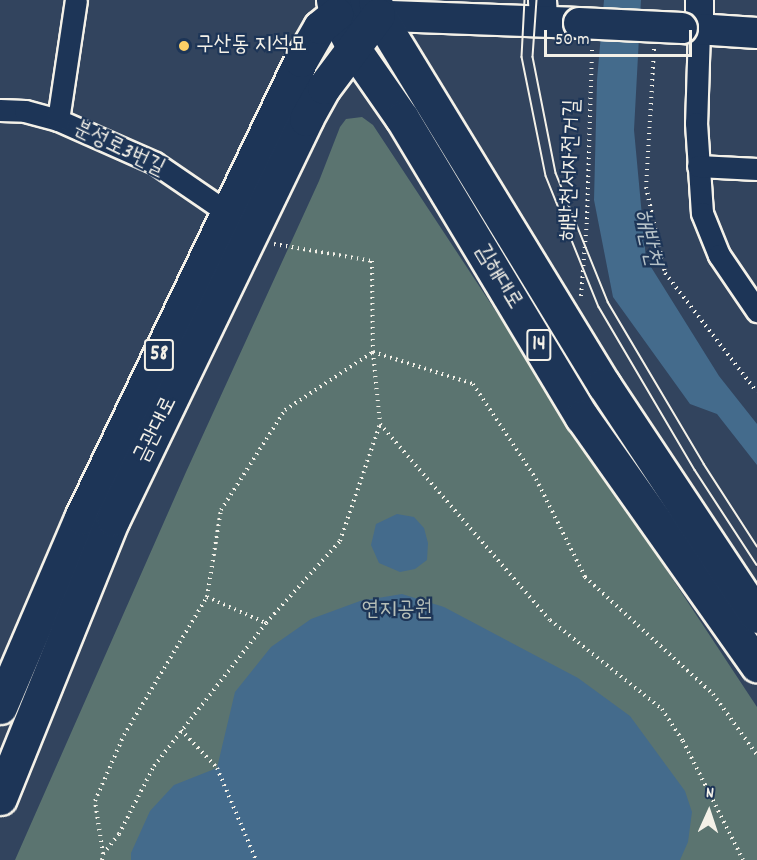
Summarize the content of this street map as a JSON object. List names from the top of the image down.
{
  "streets": {
    "main road": [
      "김해대로",
      "14",
      "58",
      "금관대로"
    ],
    "street": ["분성로3번길"],
    "path": ["해반천서자전거길"]
  },
  "crossings": [
    ["분성로3번길", "금관대로"],
    ["김해대로", "금관대로"]
  ],
  "water": ["해반천"],
  "parks": ["연지공원"],
  "places": ["구산동 지석묘"],
  "scale_bar": "50 m",
  "north": "top"
}
